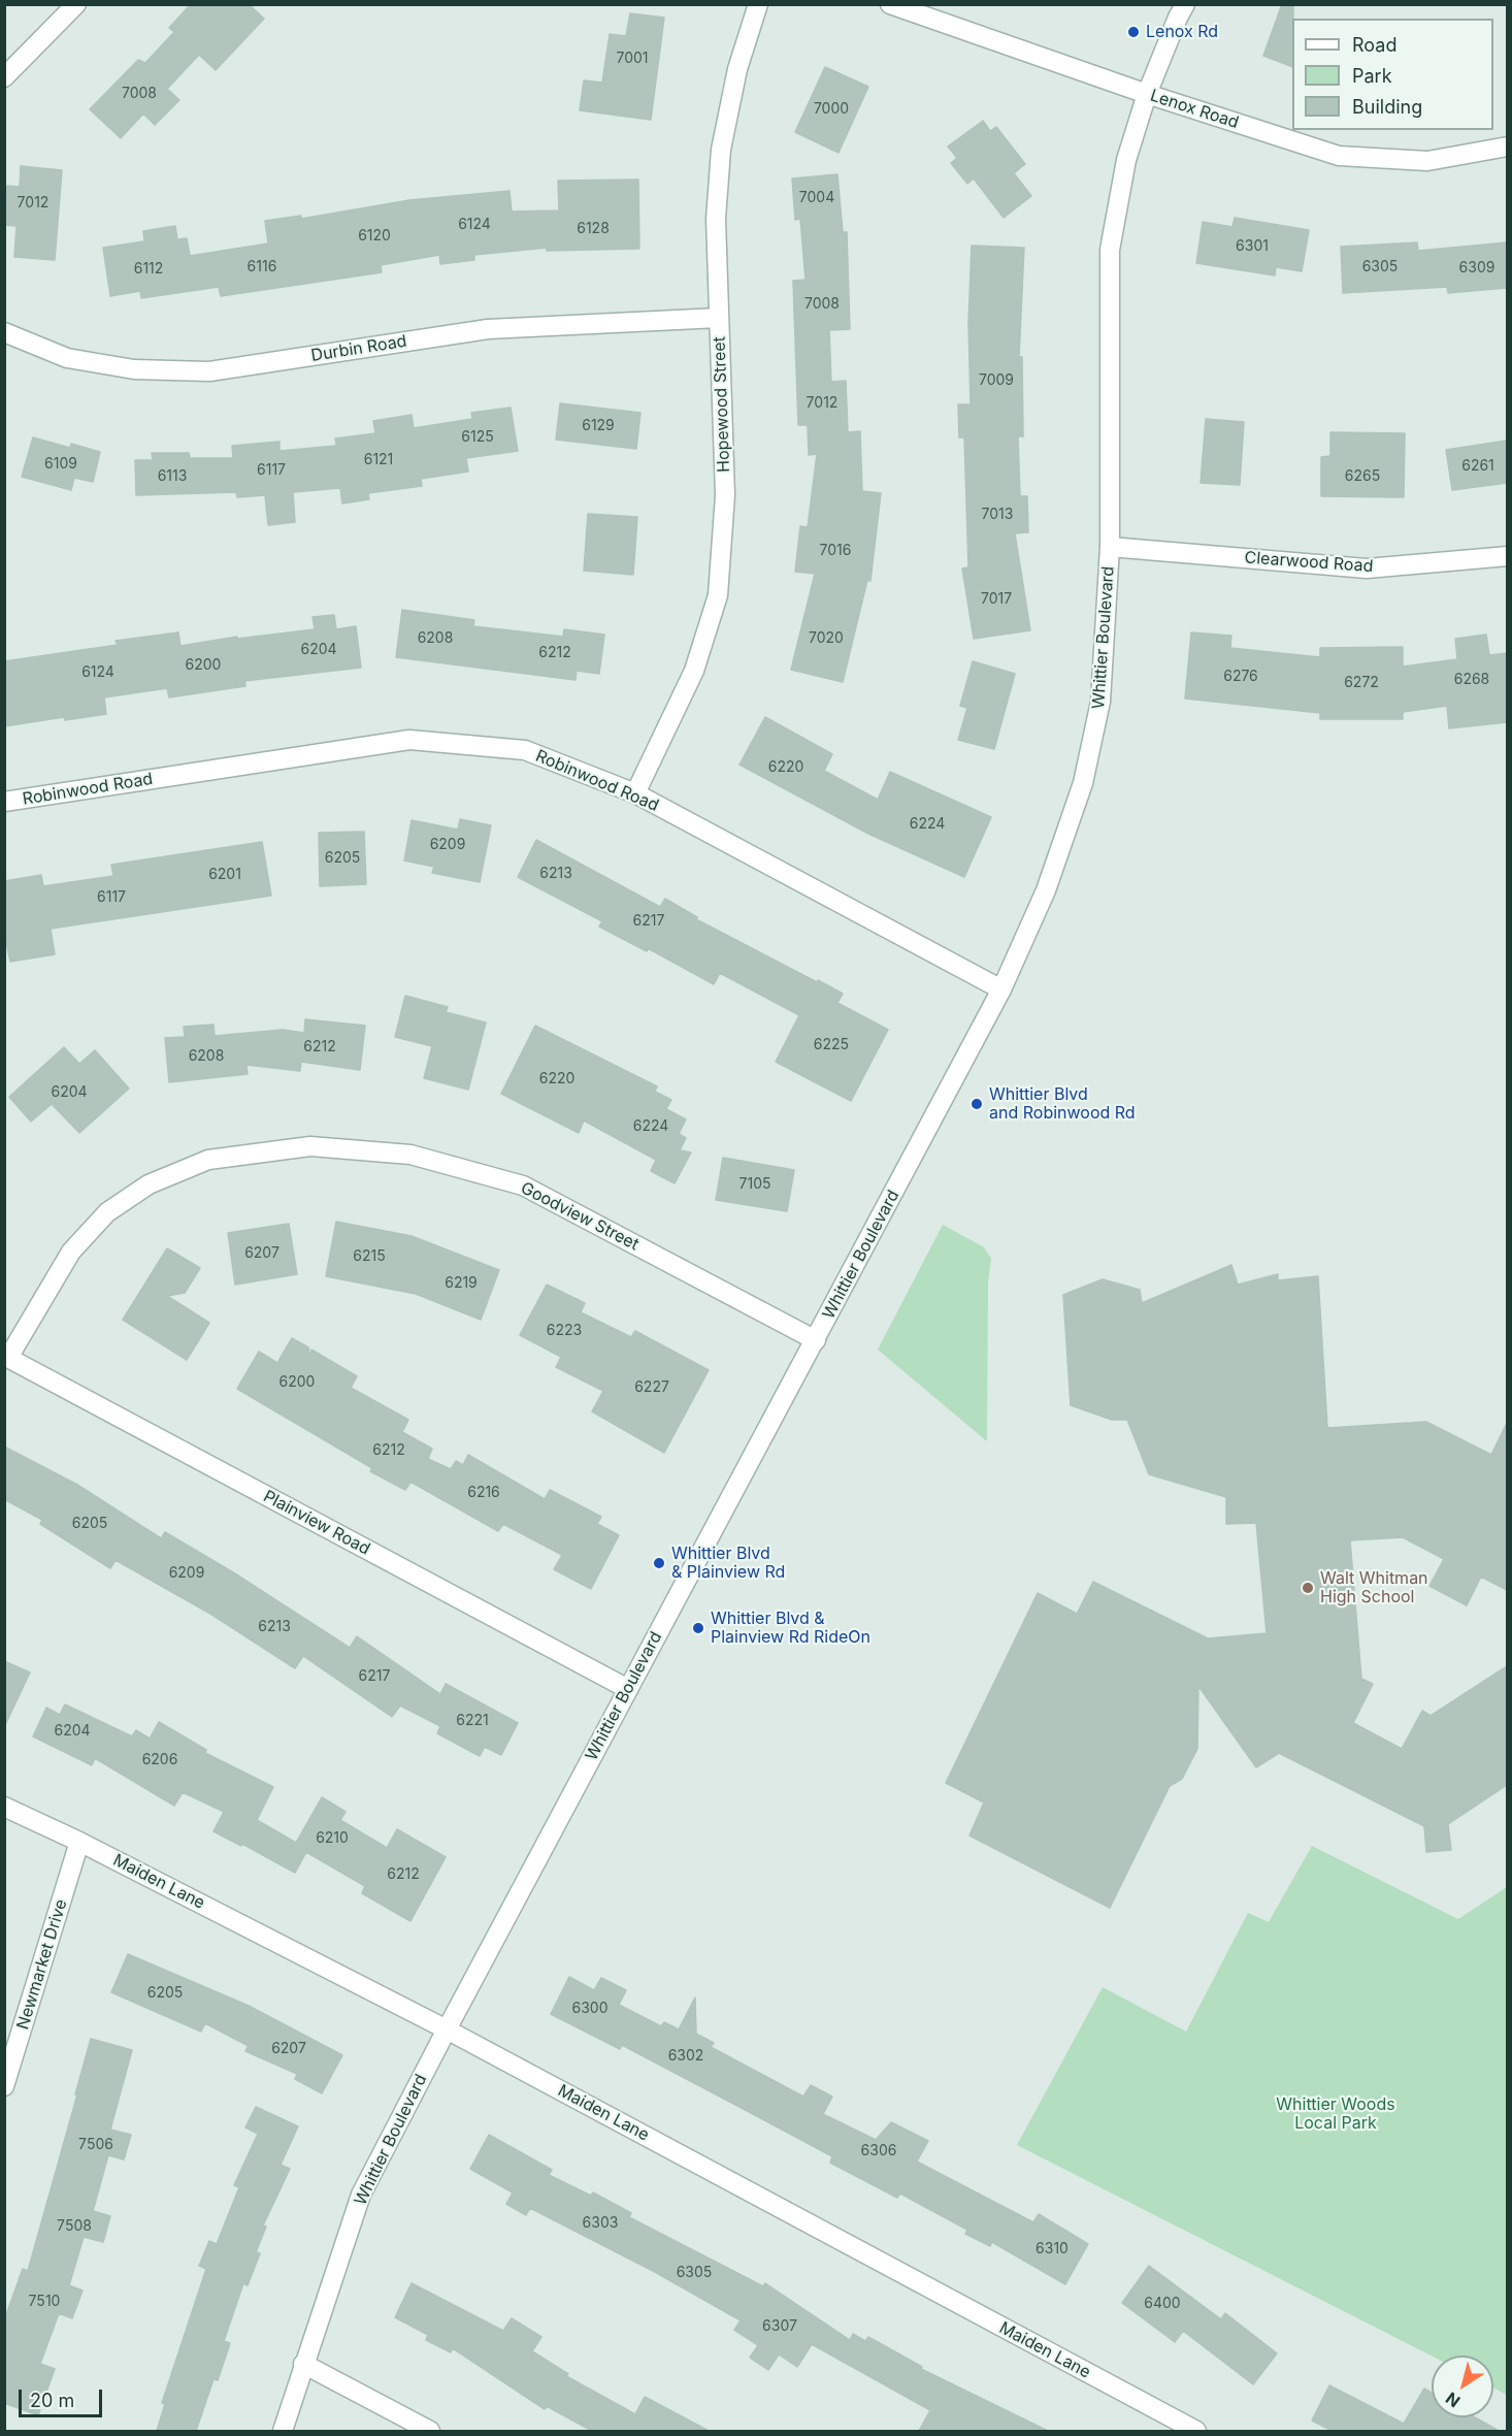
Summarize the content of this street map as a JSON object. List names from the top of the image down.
{
  "streets": {
    "street": [
      "Lenox Road",
      "Durbin Road",
      "Hopewood Street",
      "Clearwood Road",
      "Whittier Boulevard",
      "Robinwood Road",
      "Goodview Street",
      "Plainview Road",
      "Maiden Lane",
      "Newmarket Drive"
    ]
  },
  "crossings": [
    ["Lenox Road", "Whittier Boulevard"],
    ["Durbin Road", "Hopewood Street"],
    ["Hopewood Street", "Robinwood Road"],
    ["Clearwood Road", "Whittier Boulevard"],
    ["Whittier Boulevard", "Robinwood Road"],
    ["Whittier Boulevard", "Goodview Street"],
    ["Whittier Boulevard", "Plainview Road"],
    ["Whittier Boulevard", "Maiden Lane"],
    ["Goodview Street", "Plainview Road"],
    ["Maiden Lane", "Newmarket Drive"]
  ],
  "parks": ["Whittier Woods Local Park"],
  "places": [
    "Lenox Rd",
    "Whittier Blvd and Robinwood Rd",
    "Whittier Blvd & Plainview Rd",
    "Walt Whitman High School",
    "Whittier Blvd & Plainview Rd RideOn"
  ],
  "house_numbers": [
    "7001",
    "7008",
    "7000",
    "7004",
    "7012",
    "6124",
    "6128",
    "6120",
    "6301",
    "6116",
    "6305",
    "6309",
    "6112",
    "7008",
    "7009",
    "7012",
    "6129",
    "6125",
    "6121",
    "6109",
    "6261",
    "6117",
    "6113",
    "6265",
    "7013",
    "7016",
    "7017",
    "6208",
    "7020",
    "6204",
    "6212",
    "6200",
    "6124",
    "6276",
    "6268",
    "6272",
    "6220",
    "6224",
    "6209",
    "6205",
    "6213",
    "6201",
    "6117",
    "6217",
    "6225",
    "6212",
    "6208",
    "6220",
    "6204",
    "6224",
    "7105",
    "6207",
    "6215",
    "6219",
    "6223",
    "6200",
    "6227",
    "6212",
    "6216",
    "6205",
    "6209",
    "6213",
    "6217",
    "6221",
    "6204",
    "6206",
    "6210",
    "6212",
    "6205",
    "6300",
    "6207",
    "6302",
    "7506",
    "6306",
    "6303",
    "7508",
    "6310",
    "6305",
    "7510",
    "6400",
    "6307"
  ],
  "legend": ["Road", "Park", "Building"],
  "scale_bar": "20 m",
  "north": "bottom left"
}
